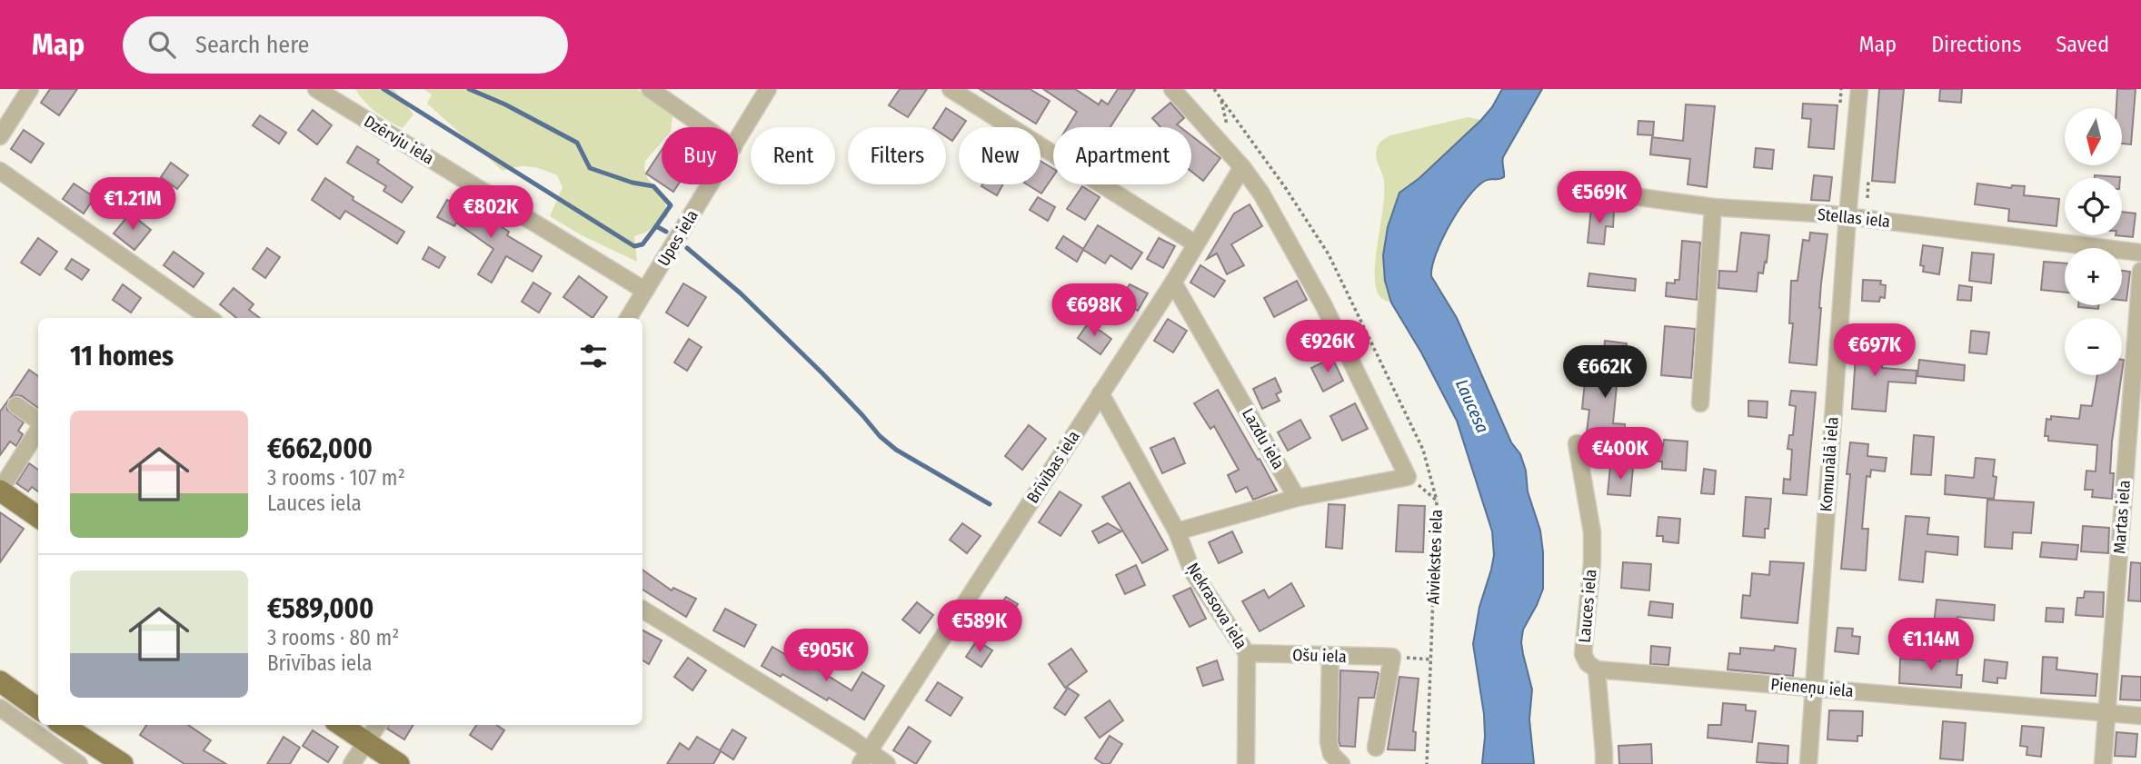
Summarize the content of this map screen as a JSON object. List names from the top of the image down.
{
  "streets": {
    "street": [
      "Dzērvju iela",
      "Stellas iela",
      "Upes iela",
      "Lazdu iela",
      "Komunālā iela",
      "Brīvības iela",
      "Martas iela",
      "Ņekrasova iela",
      "Lauces iela",
      "Ošu iela",
      "Pieneņu iela"
    ],
    "path": ["Aiviekstes iela"]
  },
  "crossings": [
    ["Dzērvju iela", "Upes iela"],
    ["Stellas iela", "Komunālā iela"],
    ["Lazdu iela", "Brīvības iela"],
    ["Komunālā iela", "Pieneņu iela"],
    ["Brīvības iela", "Ņekrasova iela"],
    ["Martas iela", "Pieneņu iela"],
    ["Ņekrasova iela", "Ošu iela"],
    ["Lauces iela", "Pieneņu iela"]
  ],
  "water": ["Laucesa"],
  "north": "bottom",
  "page": {
    "header": "Map",
    "search": "Search here",
    "nav": ["Map", "Directions", "Saved"],
    "map_buttons": ["+", "−"],
    "chip": [
      "Buy",
      "Rent",
      "Filters",
      "New",
      "Apartment"
    ],
    "price": [
      "€569K",
      "€1.21M",
      "€802K",
      "€698K",
      "€926K",
      "€697K",
      "€662K",
      "€400K",
      "€589K",
      "€1.14M",
      "€905K"
    ],
    "heading": "11 homes",
    "list": [
      {
        "name": "€662,000",
        "note": "3 rooms · 107 m² · Lauces iela"
      },
      {
        "name": "€589,000",
        "note": "3 rooms · 80 m² · Brīvības iela"
      }
    ]
  }
}
